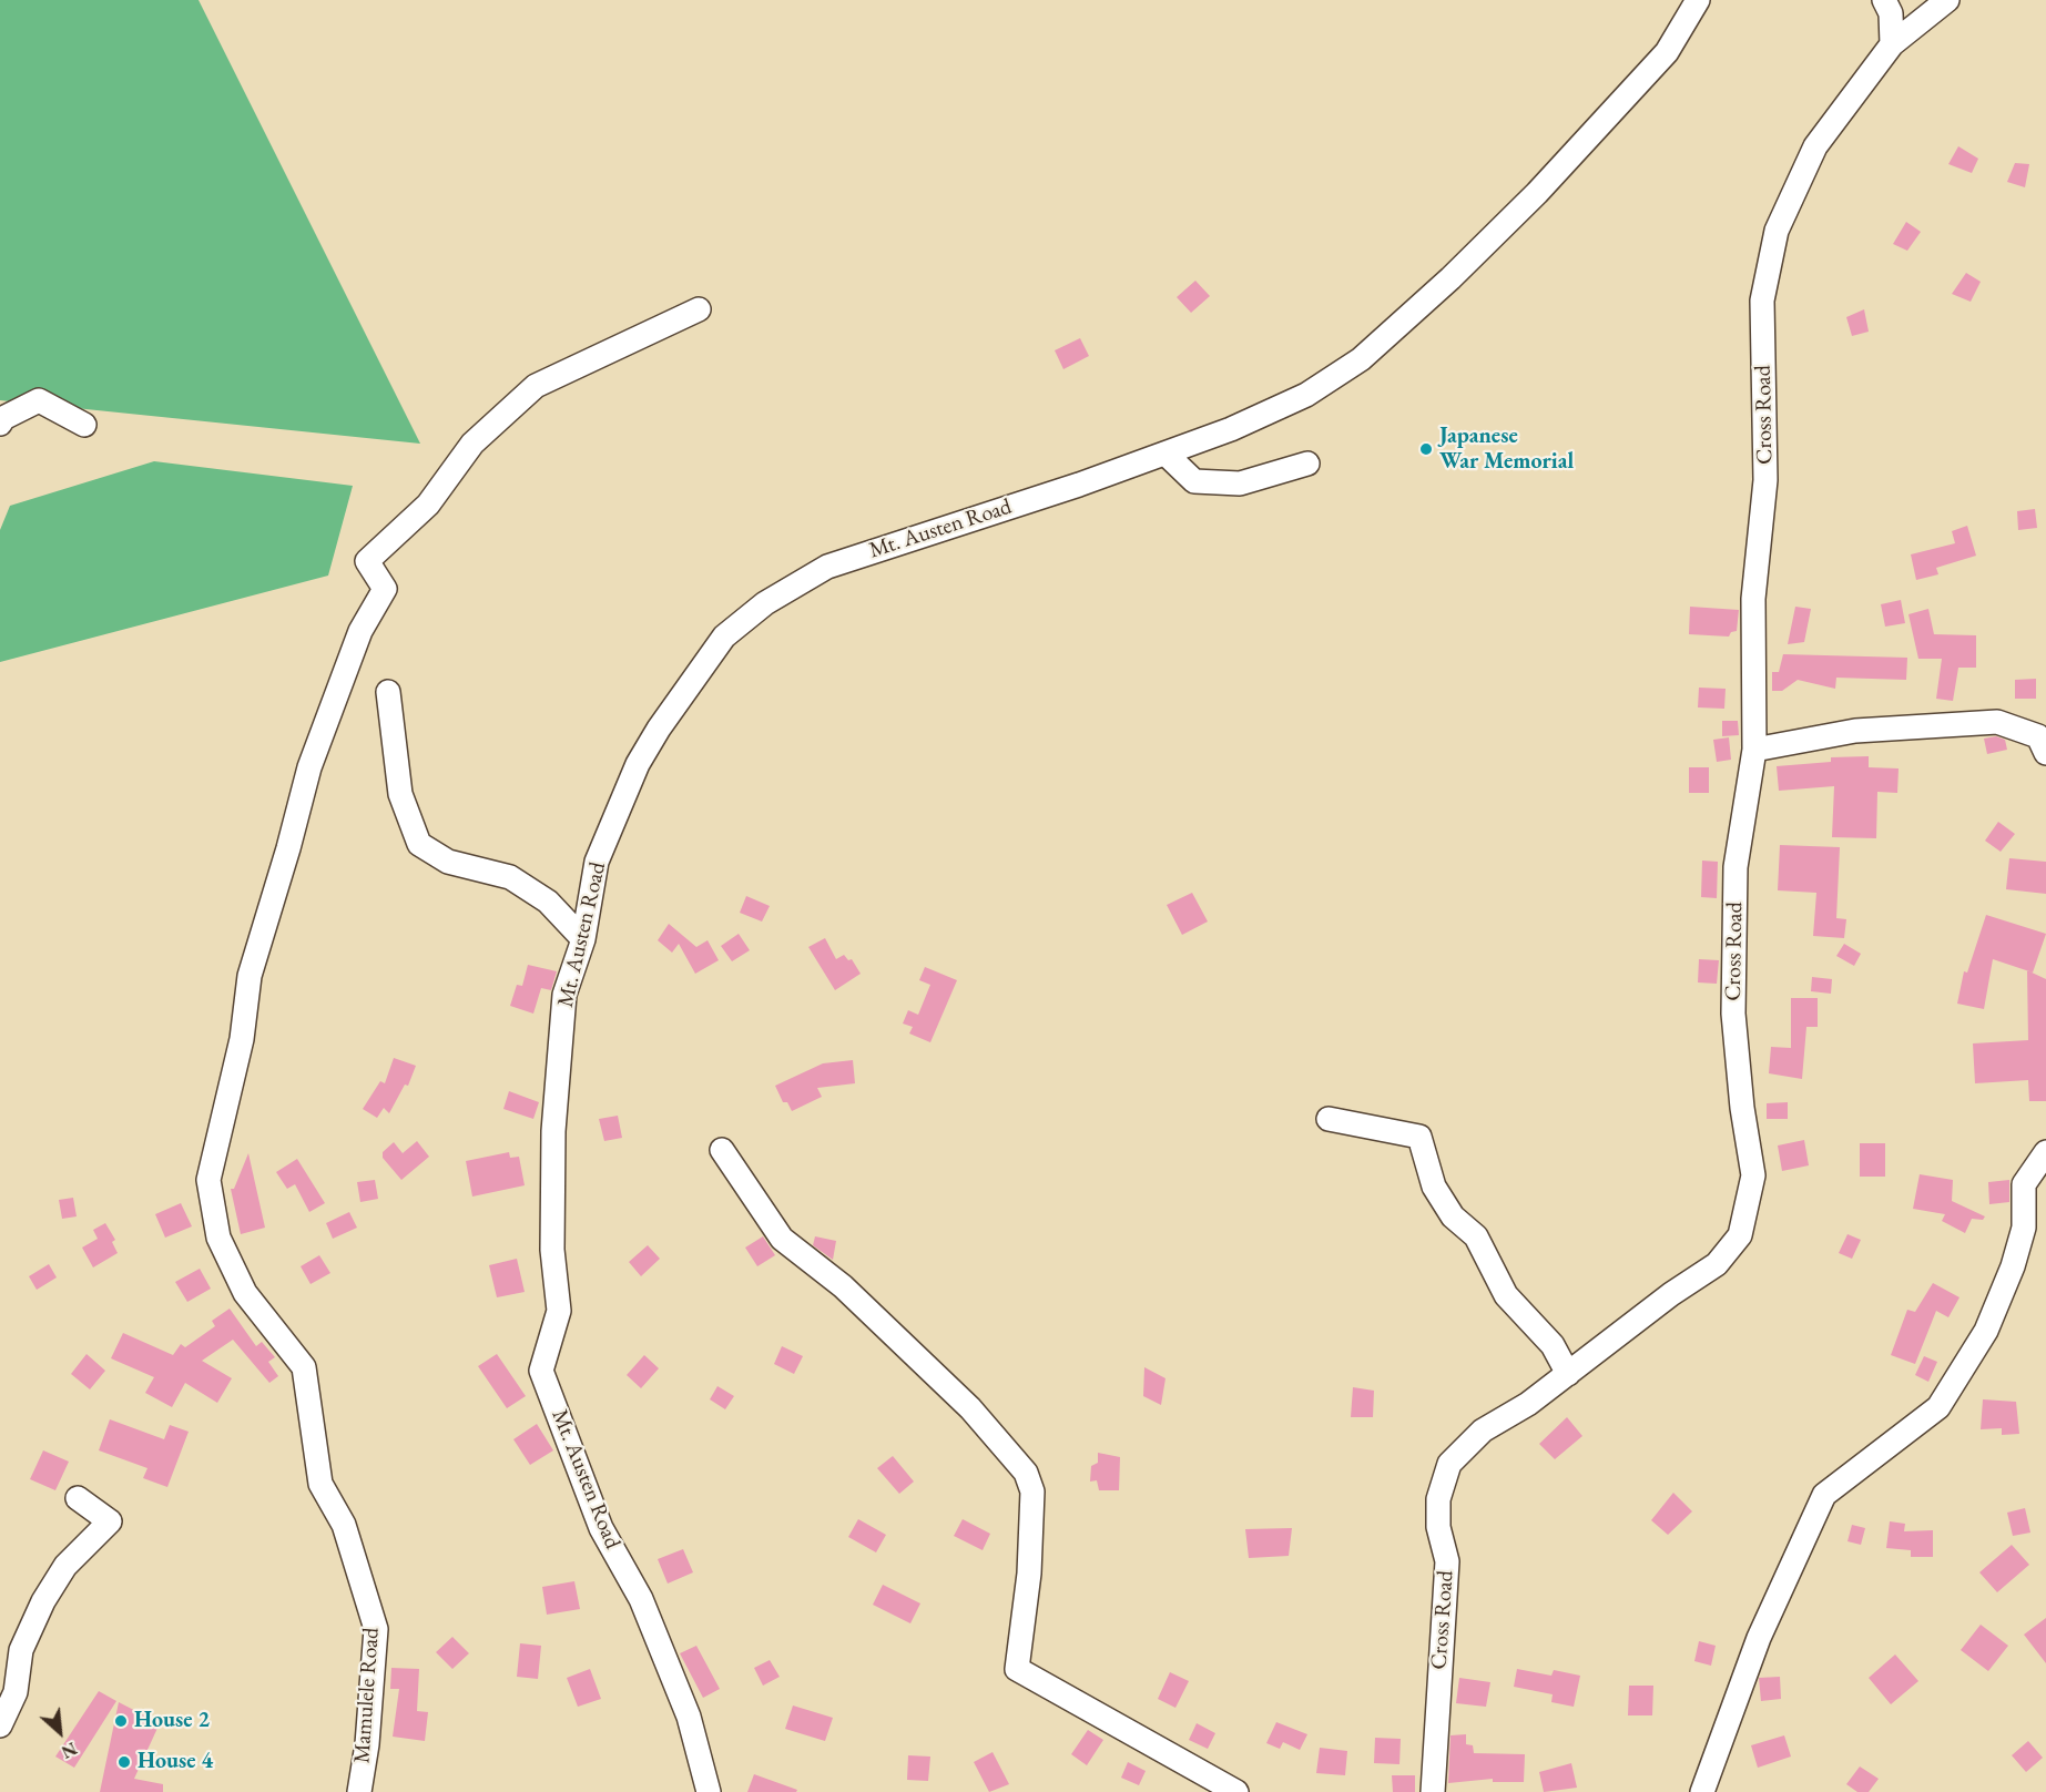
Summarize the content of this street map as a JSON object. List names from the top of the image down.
{
  "streets": {
    "street": ["Cross Road", "Mt. Austen Road", "Mamulele Road"]
  },
  "places": ["Japanese War Memorial", "House 2", "House 4"],
  "north": "bottom right"
}
